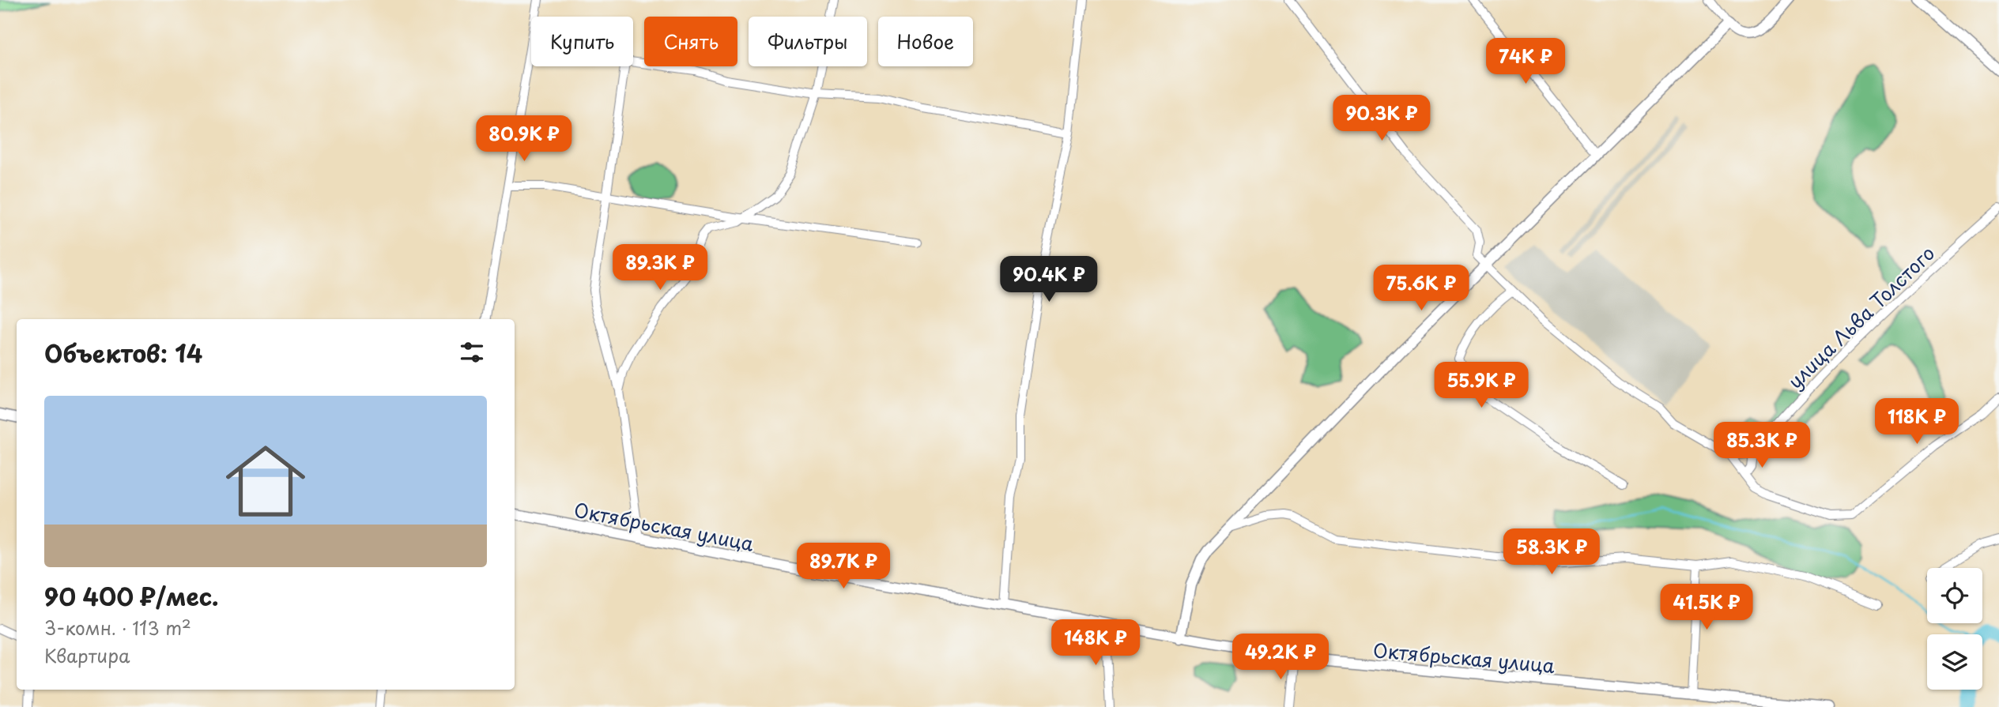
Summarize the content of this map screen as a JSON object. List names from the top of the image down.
{
  "streets": {
    "street": ["улица Льва Толстого", "Октябрьская улица"]
  },
  "page": {
    "chip": [
      "Купить",
      "Снять",
      "Фильтры",
      "Новое"
    ],
    "price": [
      "74K ₽",
      "90.3K ₽",
      "80.9K ₽",
      "89.3K ₽",
      "90.4K ₽",
      "75.6K ₽",
      "55.9K ₽",
      "118K ₽",
      "85.3K ₽",
      "58.3K ₽",
      "89.7K ₽",
      "41.5K ₽",
      "148K ₽",
      "49.2K ₽"
    ],
    "heading": "Объектов: 14",
    "list": [
      {
        "name": "90 400 ₽/мес.",
        "note": "3-комн. · 113 m² · Квартира"
      }
    ]
  }
}
